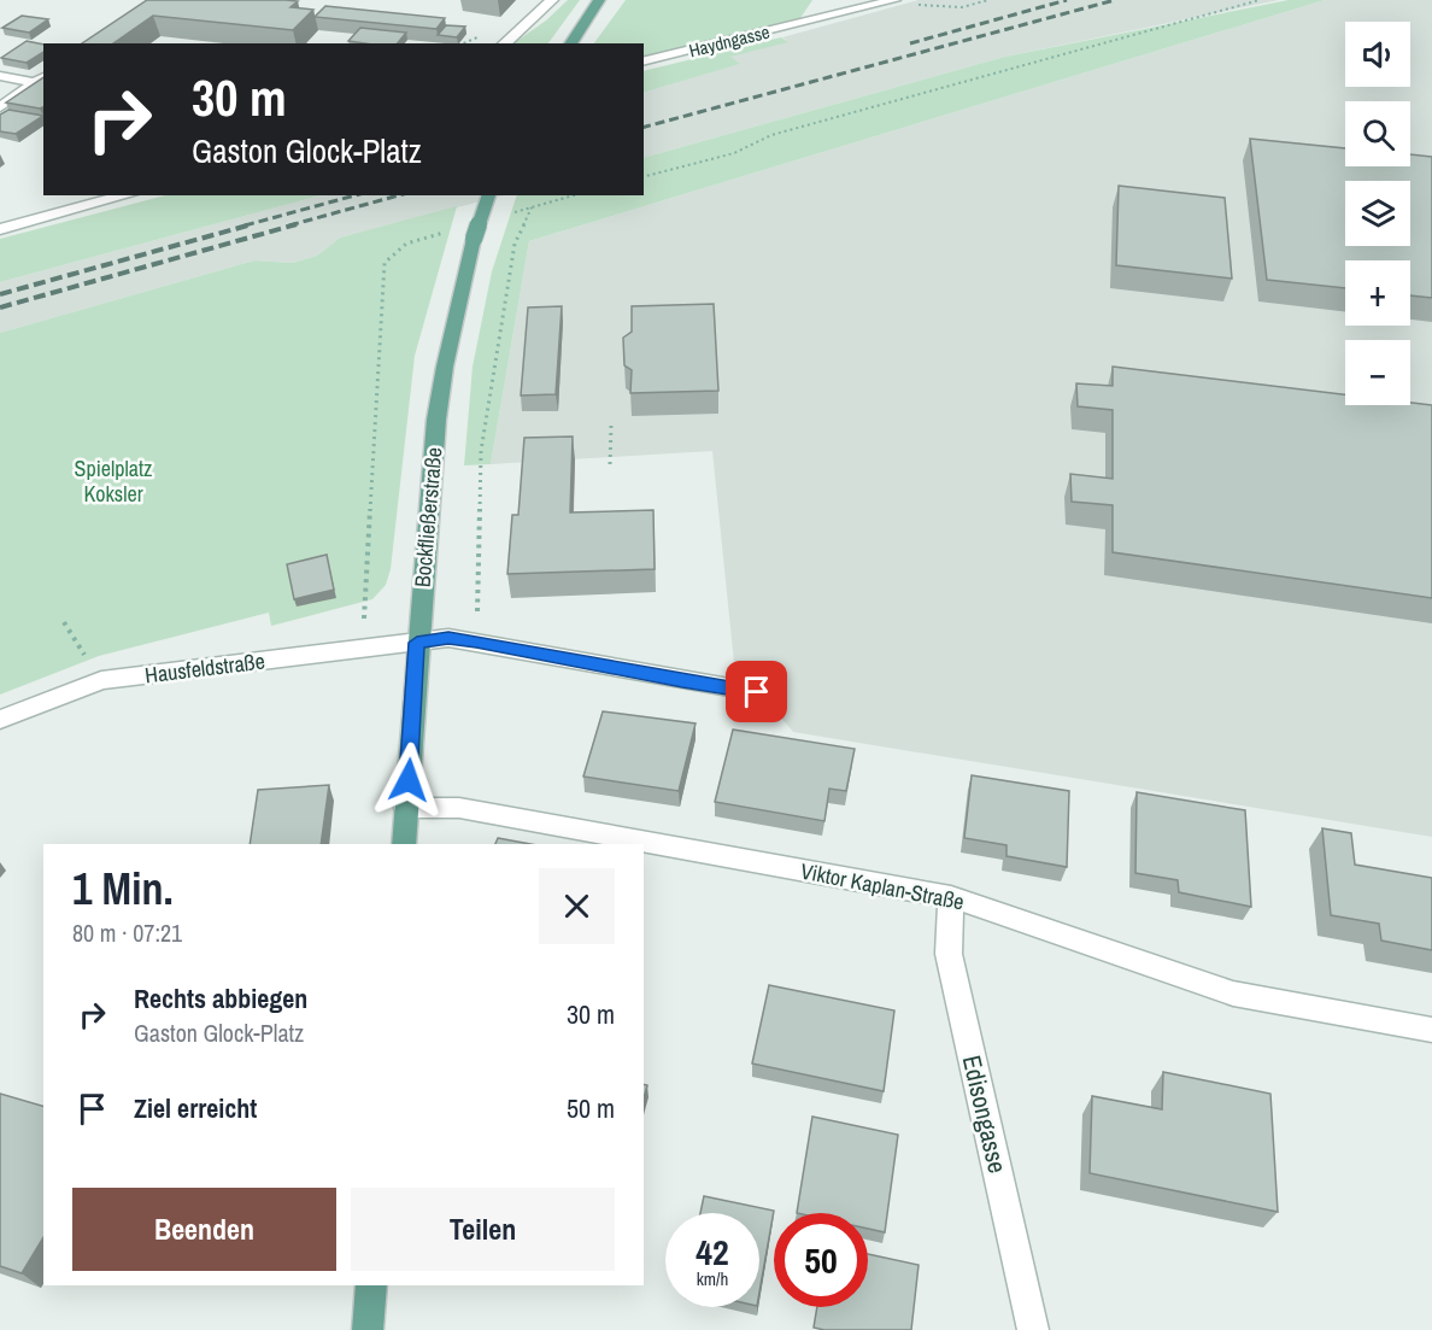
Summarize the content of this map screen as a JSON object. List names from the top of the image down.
{
  "streets": {
    "main road": ["Bockfließerstraße"],
    "street": [
      "Haydngasse",
      "Hausfeldstraße",
      "Viktor Kaplan-Straße",
      "Edisongasse"
    ]
  },
  "crossings": [
    ["Bockfließerstraße", "Hausfeldstraße"],
    ["Bockfließerstraße", "Viktor Kaplan-Straße"],
    ["Viktor Kaplan-Straße", "Edisongasse"]
  ],
  "parks": ["Spielplatz Koksler"],
  "page": {
    "map_buttons": ["+", "−"],
    "turn": ["30 m", "Gaston Glock-Platz"],
    "heading": ["1 Min.", "80 m · 07:21"],
    "list": [
      {
        "name": "Rechts abbiegen",
        "note": "Gaston Glock-Platz",
        "value": "30 m"
      },
      {
        "name": "Ziel erreicht",
        "value": "50 m"
      }
    ],
    "buttons": ["Beenden", "Teilen"],
    "speed": "42 km/h",
    "limit": "50"
  }
}
